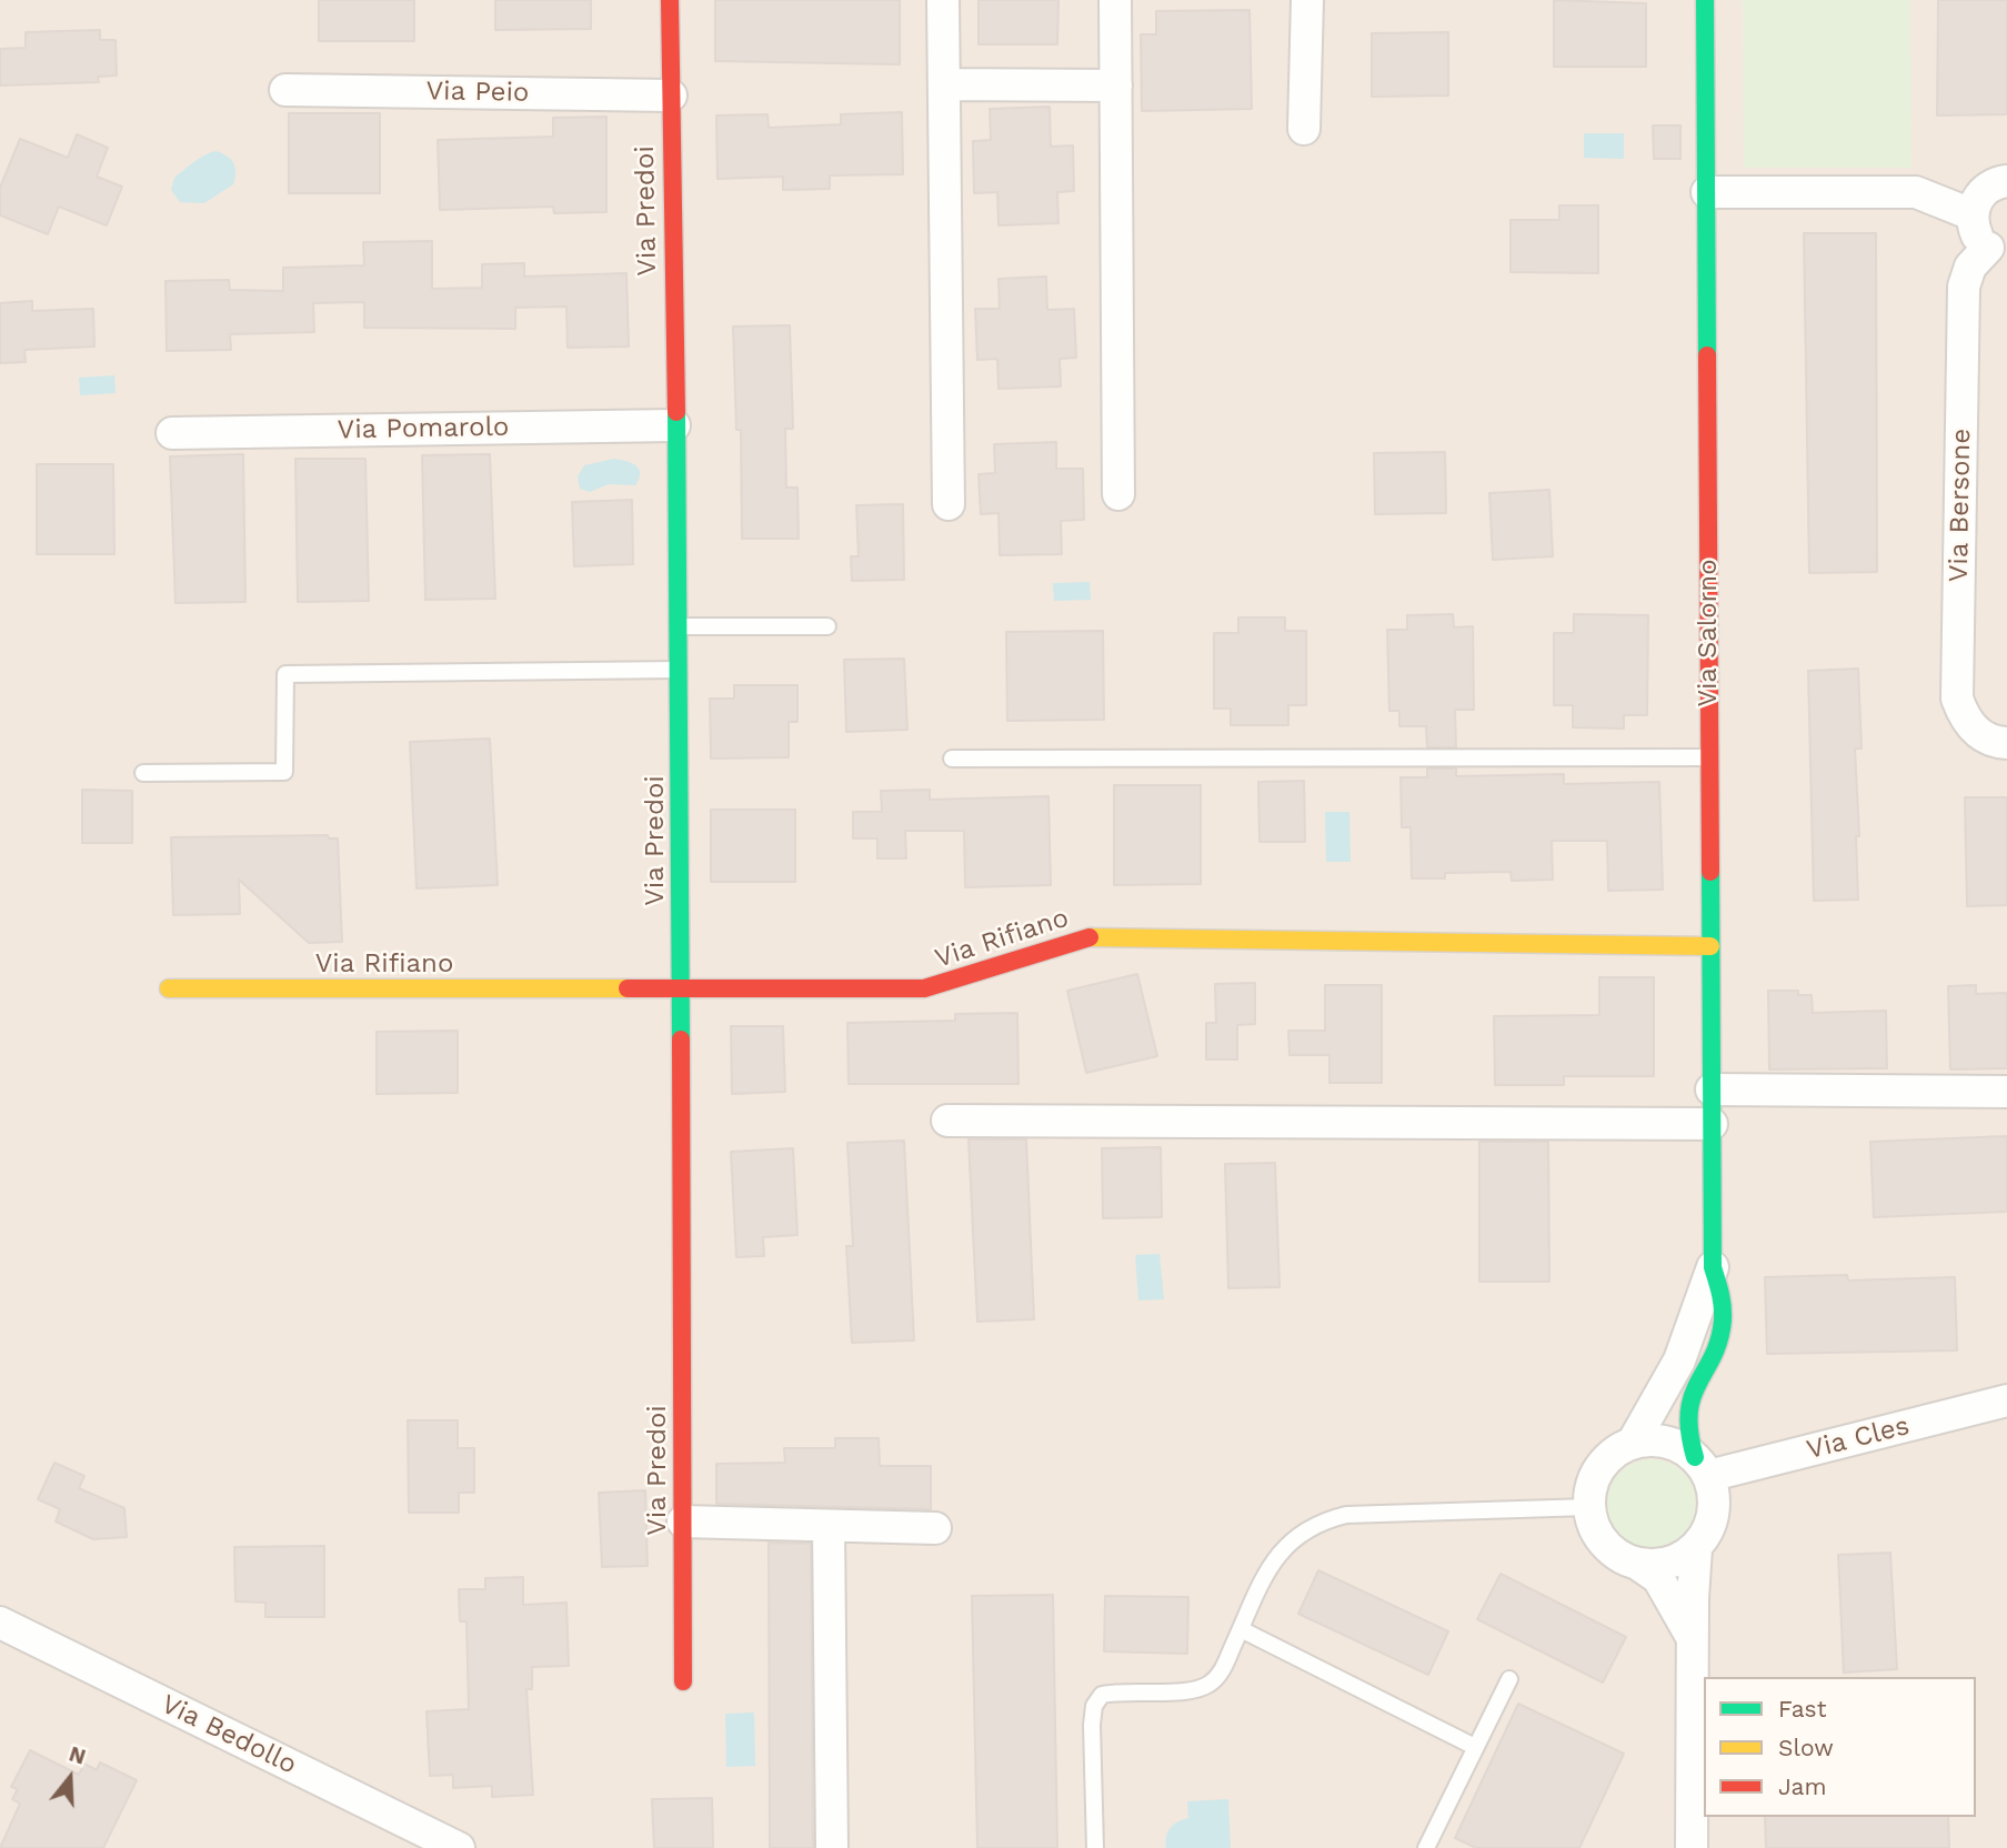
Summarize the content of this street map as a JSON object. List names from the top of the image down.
{
  "streets": {
    "street": [
      "Via Peio",
      "Via Predoi",
      "Via Pomarolo",
      "Via Bersone",
      "Via Salorno",
      "Via Rifiano",
      "Via Cles",
      "Via Bedollo"
    ]
  },
  "crossings": [
    ["Via Peio", "Via Predoi"],
    ["Via Predoi", "Via Pomarolo"],
    ["Via Predoi", "Via Rifiano"],
    ["Via Salorno", "Via Rifiano"],
    ["Via Salorno", "Via Cles"]
  ],
  "legend": ["Fast", "Slow", "Jam"],
  "north": "top"
}
